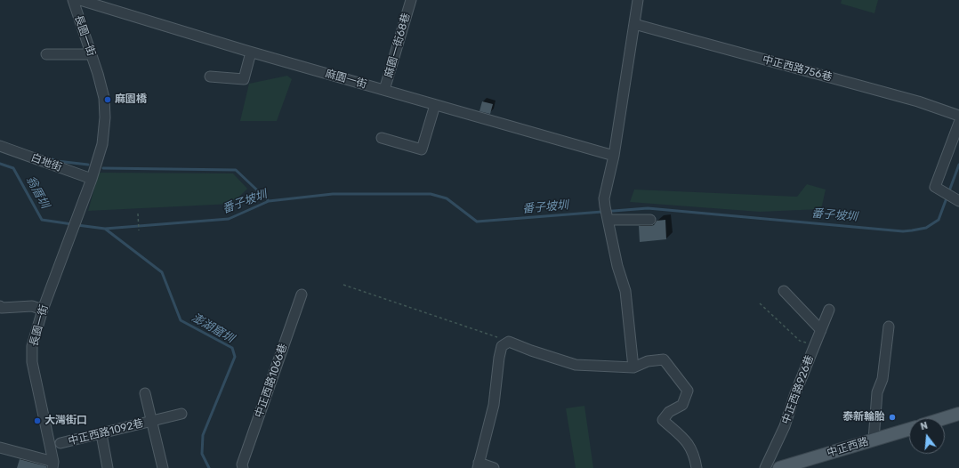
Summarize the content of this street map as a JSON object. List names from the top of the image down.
{
  "streets": {
    "main road": ["中正西路"],
    "street": [
      "長園一街",
      "麻園一街68巷",
      "中正西路756巷",
      "麻園一街",
      "白地街",
      "中正西路1066巷",
      "中正西路926巷",
      "中正西路1092巷"
    ]
  },
  "crossings": [
    ["長園一街", "白地街"],
    ["麻園一街68巷", "麻園一街"]
  ],
  "water": ["翁厝圳", "番子坡圳", "澎湖窟圳"],
  "places": ["麻園橋", "泰新輪胎", "大灣街口"],
  "north": "top"
}
